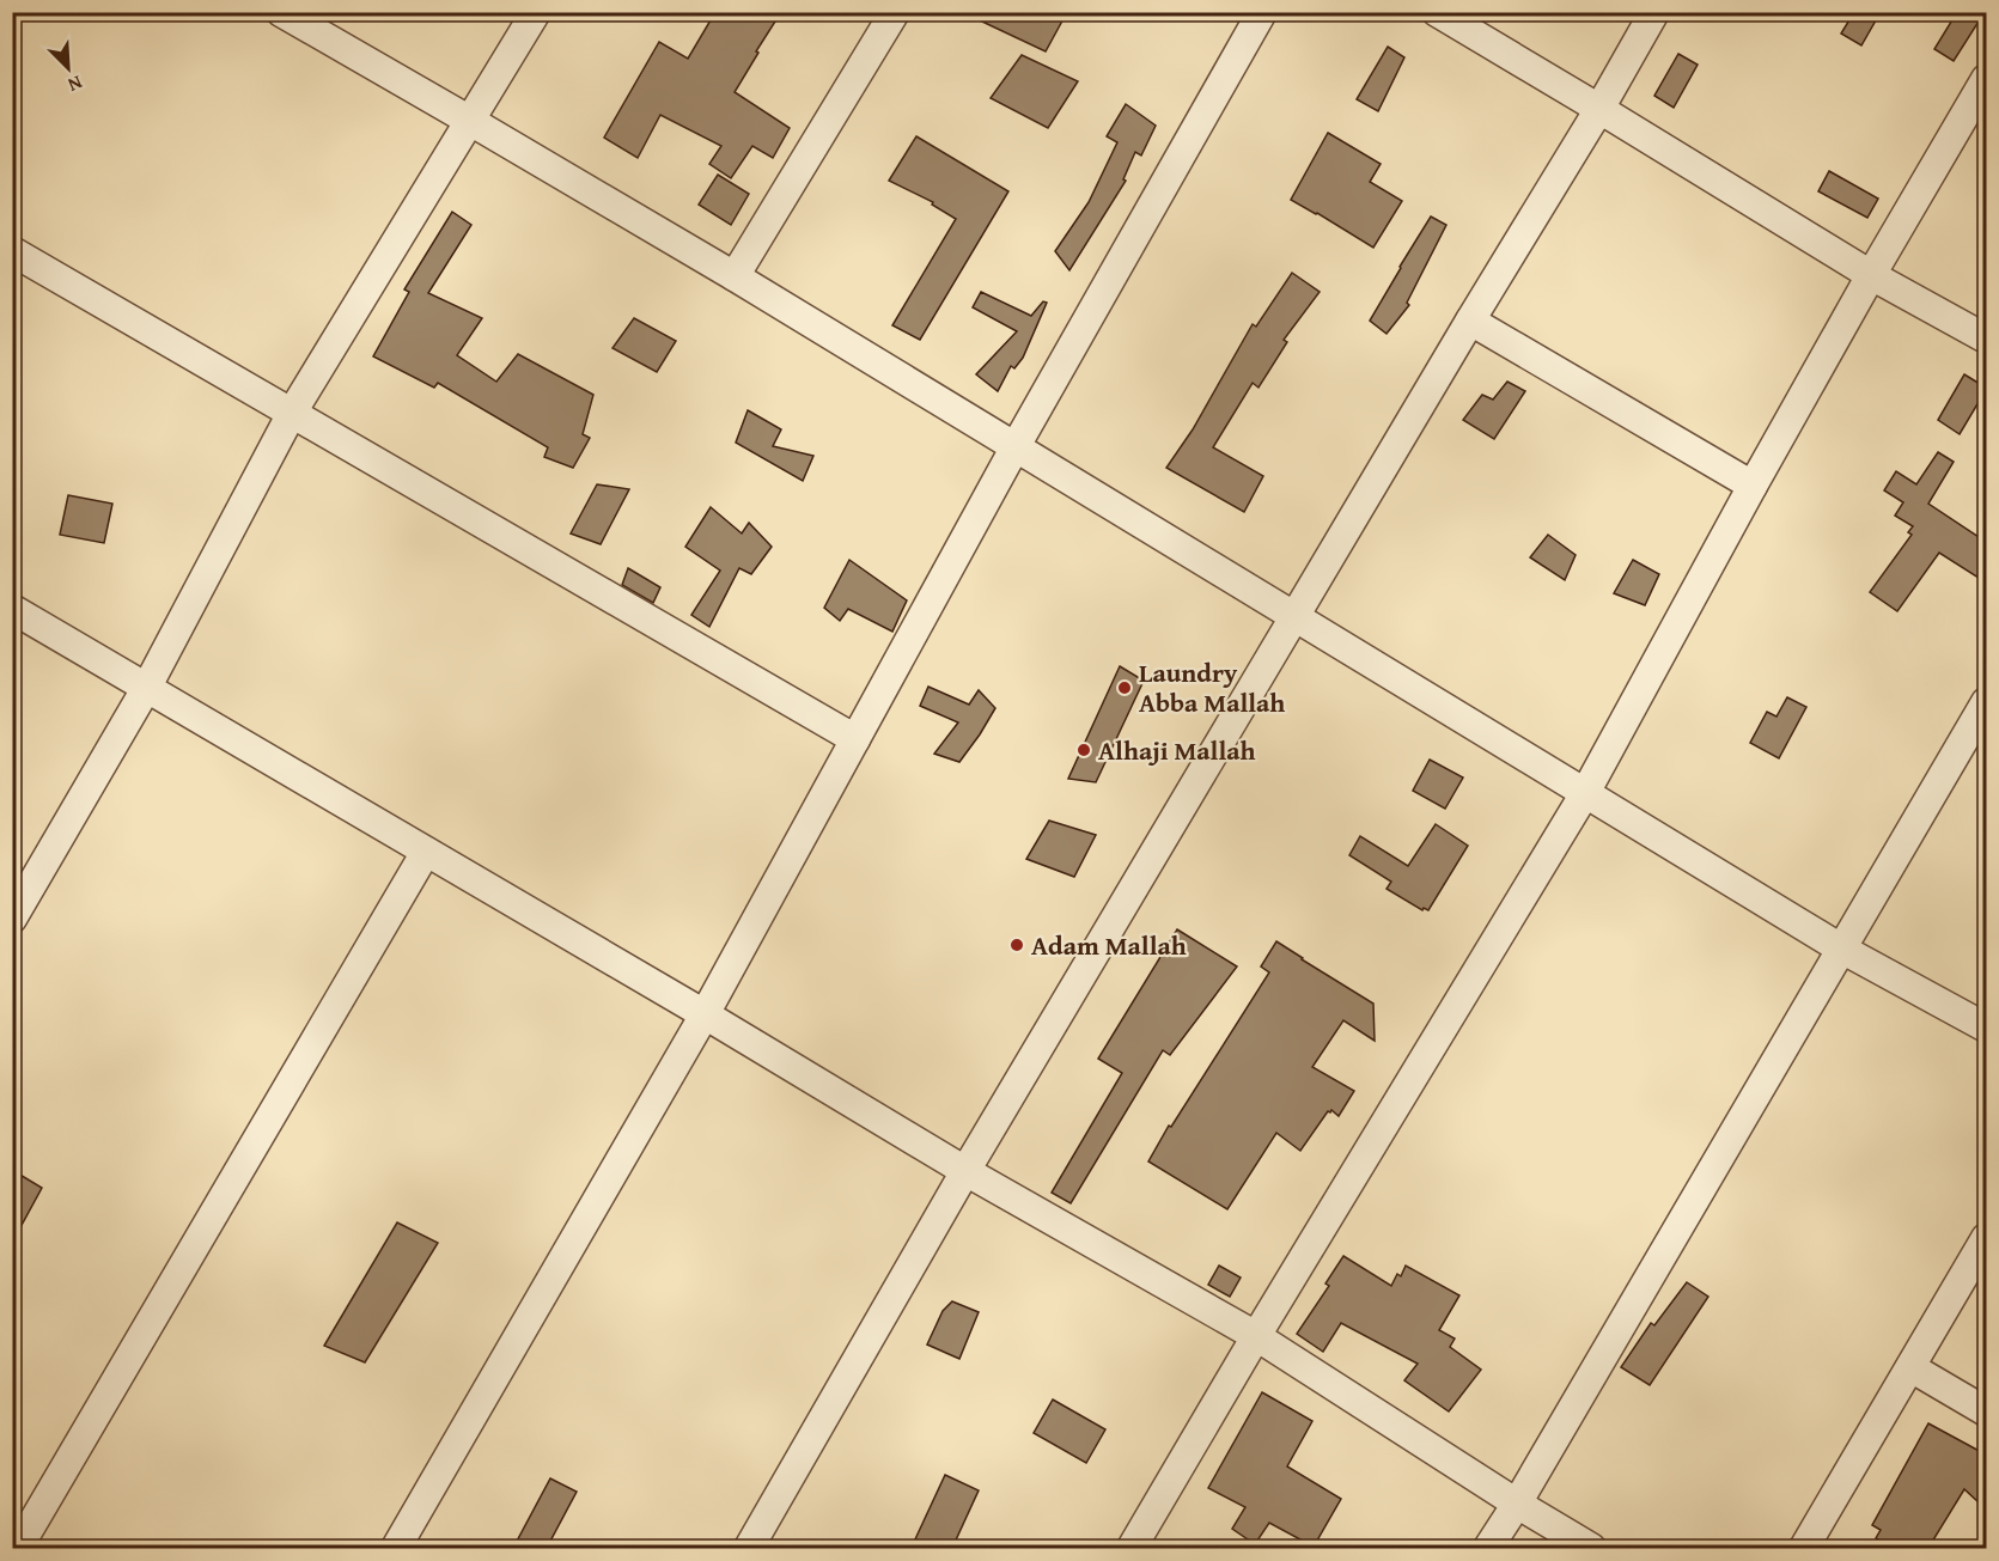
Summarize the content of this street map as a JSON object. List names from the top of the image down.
{
  "places": ["Laundry Abba Mallah", "Alhaji Mallah", "Adam Mallah"],
  "north": "bottom right"
}
